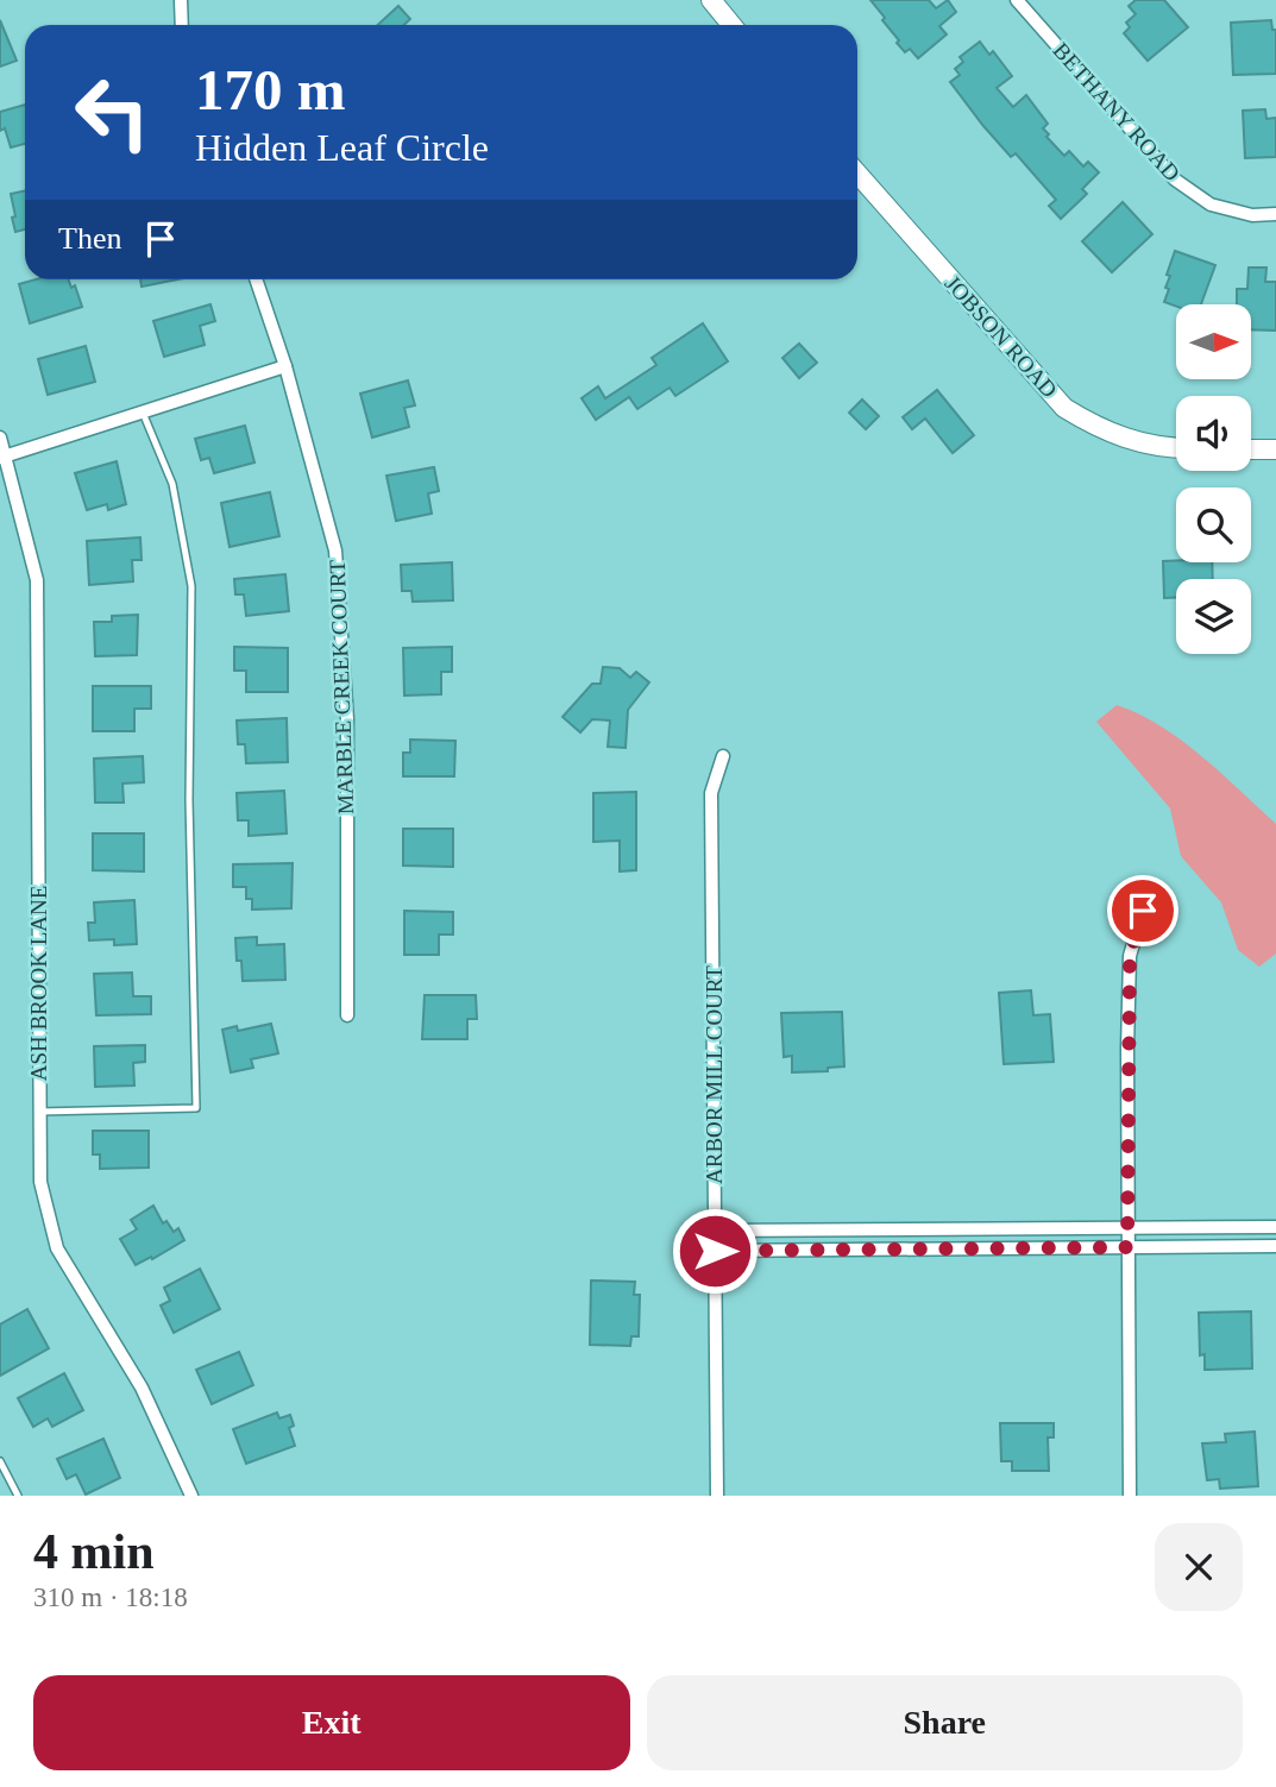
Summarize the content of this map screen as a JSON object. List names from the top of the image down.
{
  "streets": {
    "street": [
      "BETHANY ROAD",
      "JOBSON ROAD",
      "MARBLE CREEK COURT",
      "ASH BROOK LANE",
      "ARBOR MILL COURT"
    ]
  },
  "north": "right",
  "page": {
    "turn": ["170 m", "Hidden Leaf Circle"],
    "then": "Then",
    "heading": ["4 min", "310 m · 18:18"],
    "buttons": ["Exit", "Share"]
  }
}
